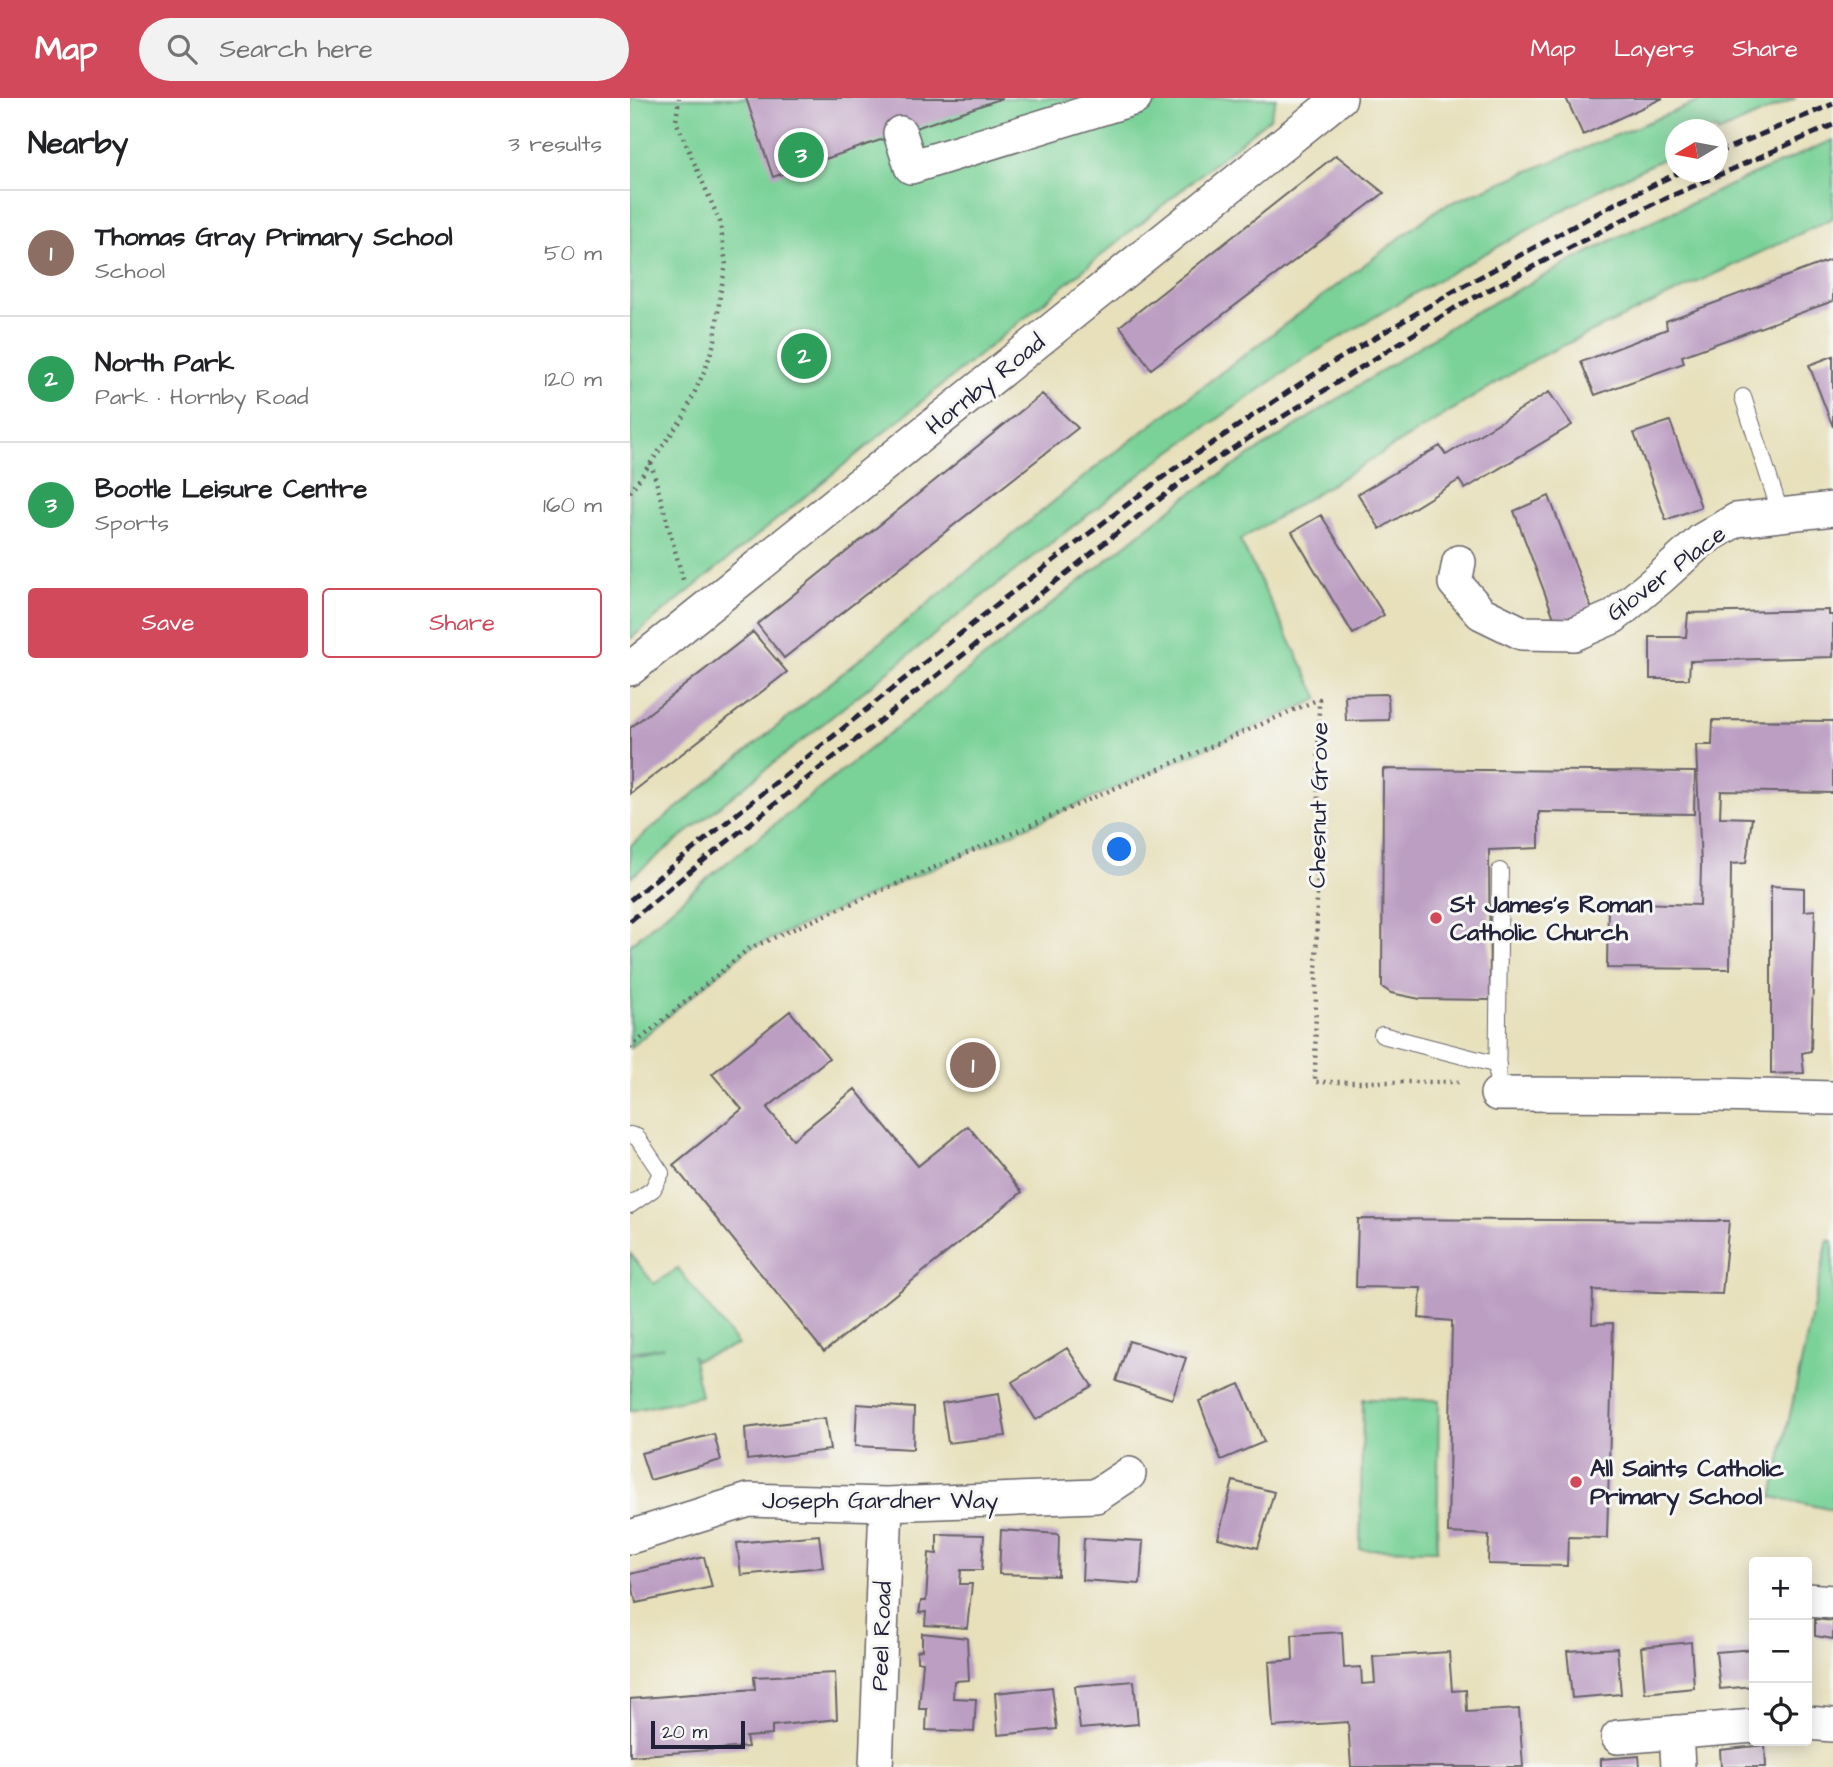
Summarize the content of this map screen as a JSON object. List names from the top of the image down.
{
  "streets": {
    "street": [
      "Hornby Road",
      "Glover Place",
      "Joseph Gardner Way",
      "Peel Road"
    ],
    "path": ["Chesnut Grove"]
  },
  "crossings": [
    ["Joseph Gardner Way", "Peel Road"]
  ],
  "places": ["St James's Roman Catholic Church", "All Saints Catholic Primary School"],
  "scale_bar": "20 m",
  "north": "left",
  "page": {
    "header": "Map",
    "search": "Search here",
    "nav": ["Map", "Layers", "Share"],
    "heading": ["Nearby", "3 results"],
    "pins": ["3", "2", "1"],
    "list": [
      {
        "mark": "1",
        "name": "Thomas Gray Primary School",
        "note": "School",
        "value": "50 m"
      },
      {
        "mark": "2",
        "name": "North Park",
        "note": "Park · Hornby Road",
        "value": "120 m"
      },
      {
        "mark": "3",
        "name": "Bootle Leisure Centre",
        "note": "Sports",
        "value": "160 m"
      }
    ],
    "buttons": ["Save", "Share"],
    "map_buttons": ["+", "−"],
    "scale": "20 m"
  }
}
